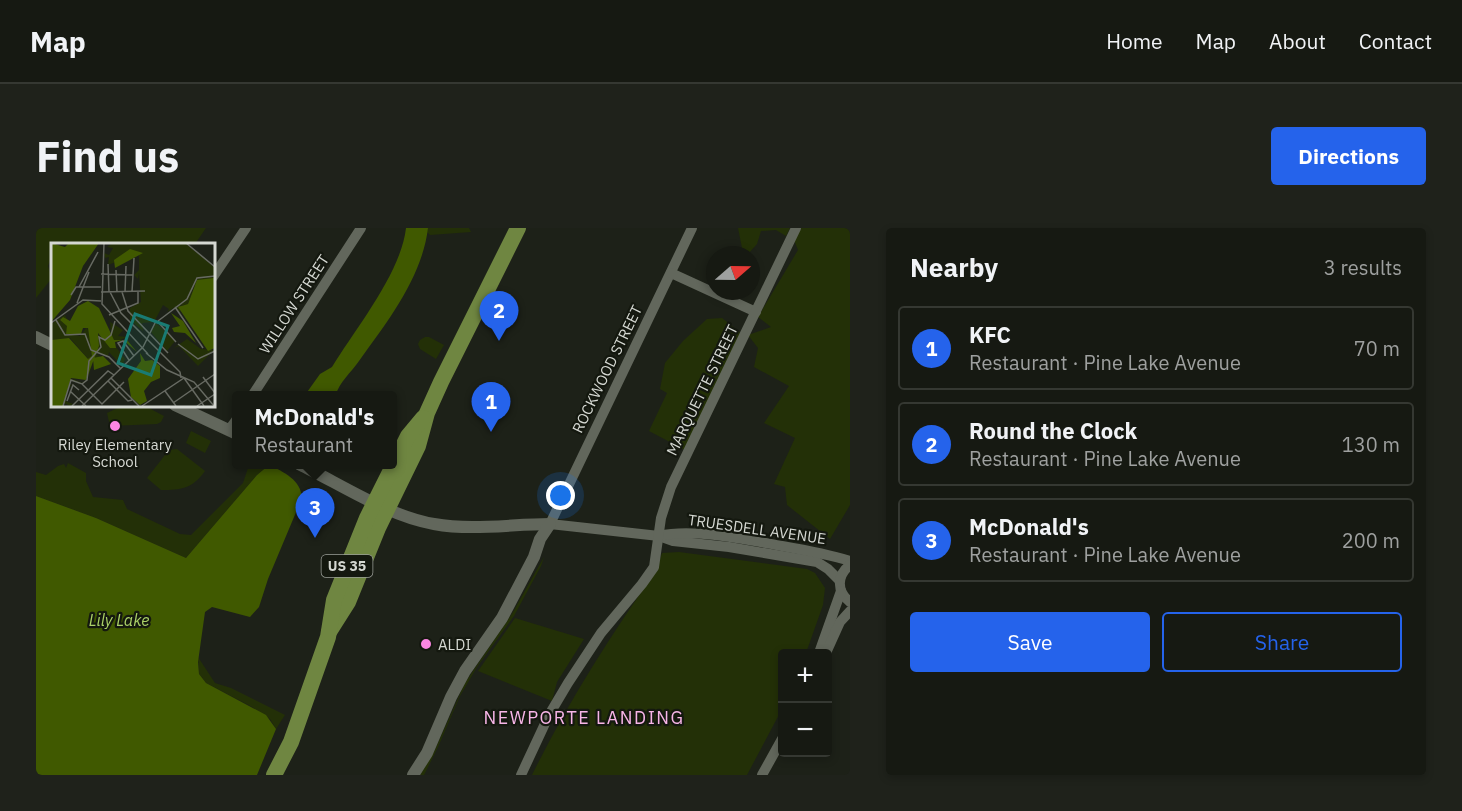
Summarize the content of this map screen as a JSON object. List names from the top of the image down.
{
  "streets": {
    "main road": ["US 35"],
    "street": [
      "WILLOW STREET",
      "ROCKWOOD STREET",
      "MARQUETTE STREET",
      "TRUESDELL AVENUE"
    ]
  },
  "crossings": [
    ["ROCKWOOD STREET", "TRUESDELL AVENUE"],
    ["MARQUETTE STREET", "TRUESDELL AVENUE"],
    ["TRUESDELL AVENUE", "US 35"]
  ],
  "districts": ["NEWPORTE LANDING"],
  "water": ["Lily Lake"],
  "places": ["Riley Elementary School", "ALDI"],
  "north": "right",
  "page": {
    "header": "Map",
    "nav": [
      "Home",
      "Map",
      "About",
      "Contact"
    ],
    "buttons": [
      "Directions",
      ["Save", "Share"]
    ],
    "title": "Find us",
    "heading": ["Nearby", "3 results"],
    "pins": ["2", "1", "3"],
    "list": [
      {
        "mark": "1",
        "name": "KFC",
        "note": "Restaurant · Pine Lake Avenue",
        "value": "70 m"
      },
      {
        "mark": "2",
        "name": "Round the Clock",
        "note": "Restaurant · Pine Lake Avenue",
        "value": "130 m"
      },
      {
        "mark": "3",
        "name": "McDonald's",
        "note": "Restaurant · Pine Lake Avenue",
        "value": "200 m"
      }
    ],
    "popup": ["McDonald's", "Restaurant"],
    "map_buttons": ["+", "−"]
  }
}
